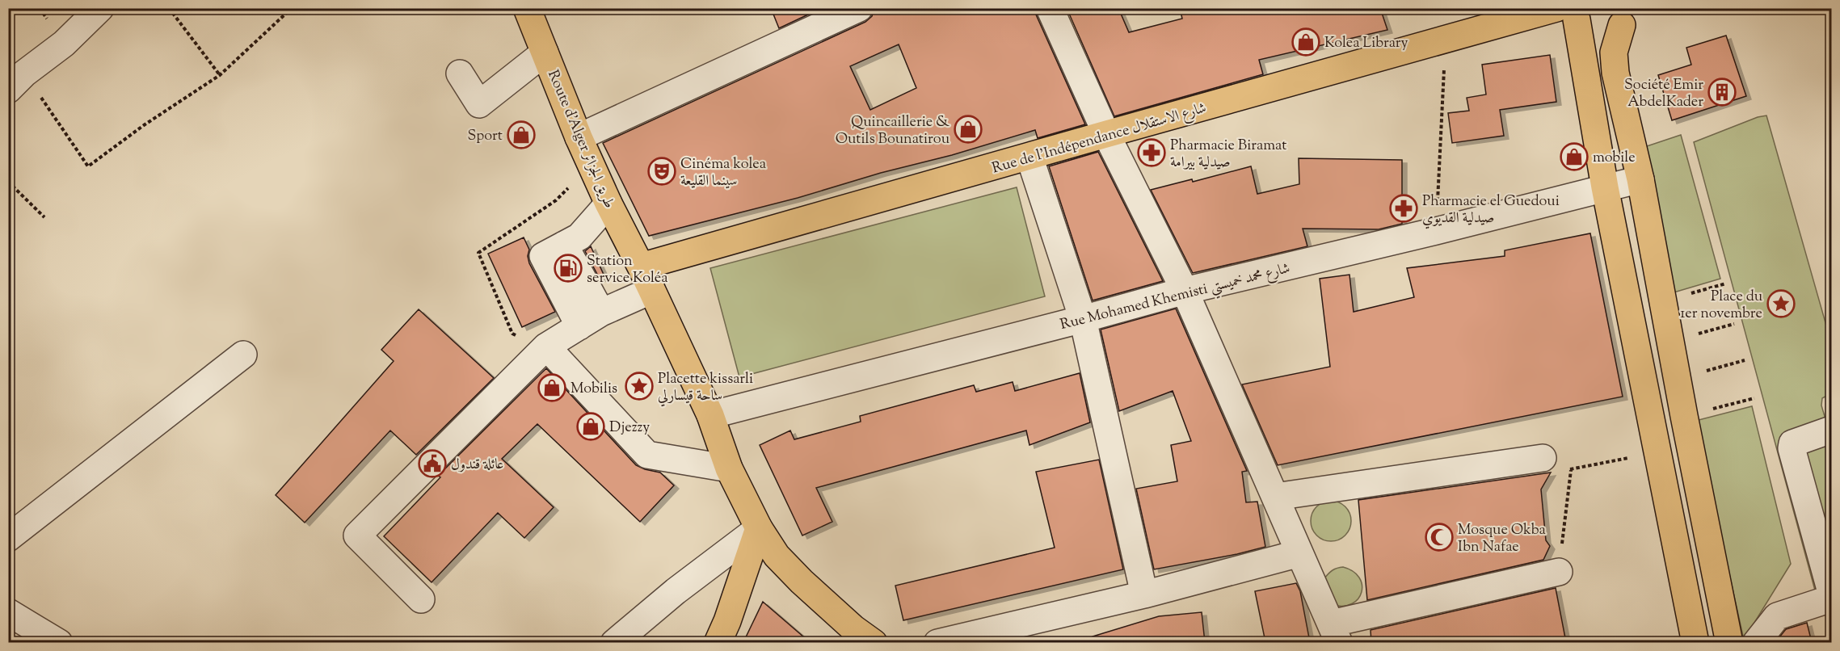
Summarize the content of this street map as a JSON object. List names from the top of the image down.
{
  "streets": {
    "main road": ["Rue de l'Indépendance شارع الاستقلال", "Route d'Alger طريق الجزائر"],
    "street": ["Rue Mohamed Khemisti شارع محمد خميستي"]
  },
  "crossings": [
    ["Rue de l'Indépendance شارع الاستقلال", "Route d'Alger طريق الجزائر"],
    ["Route d'Alger طريق الجزائر", "Rue Mohamed Khemisti شارع محمد خميستي"]
  ],
  "places": {
    "shop": [
      "Kolea Library",
      "Quincaillerie & Outils Bounatirou",
      "Sport",
      "mobile",
      "Mobilis",
      "Djezzy"
    ],
    "building": ["Société Emir AbdelKader"],
    "pharmacy": ["Pharmacie Biramat صيدلية بيرامة", "Pharmacie el Guedoui صيدلية القديوي"],
    "theatre": ["Cinéma kolea سينما القليعة"],
    "fuel station": ["Station service Koléa"],
    "place": ["Place du 1er novembre", "Placette kissarli ساحة قيسارلي"],
    "public building": ["عائلة قندول"],
    "mosque": ["Mosque Okba Ibn Nafae"]
  }
}
